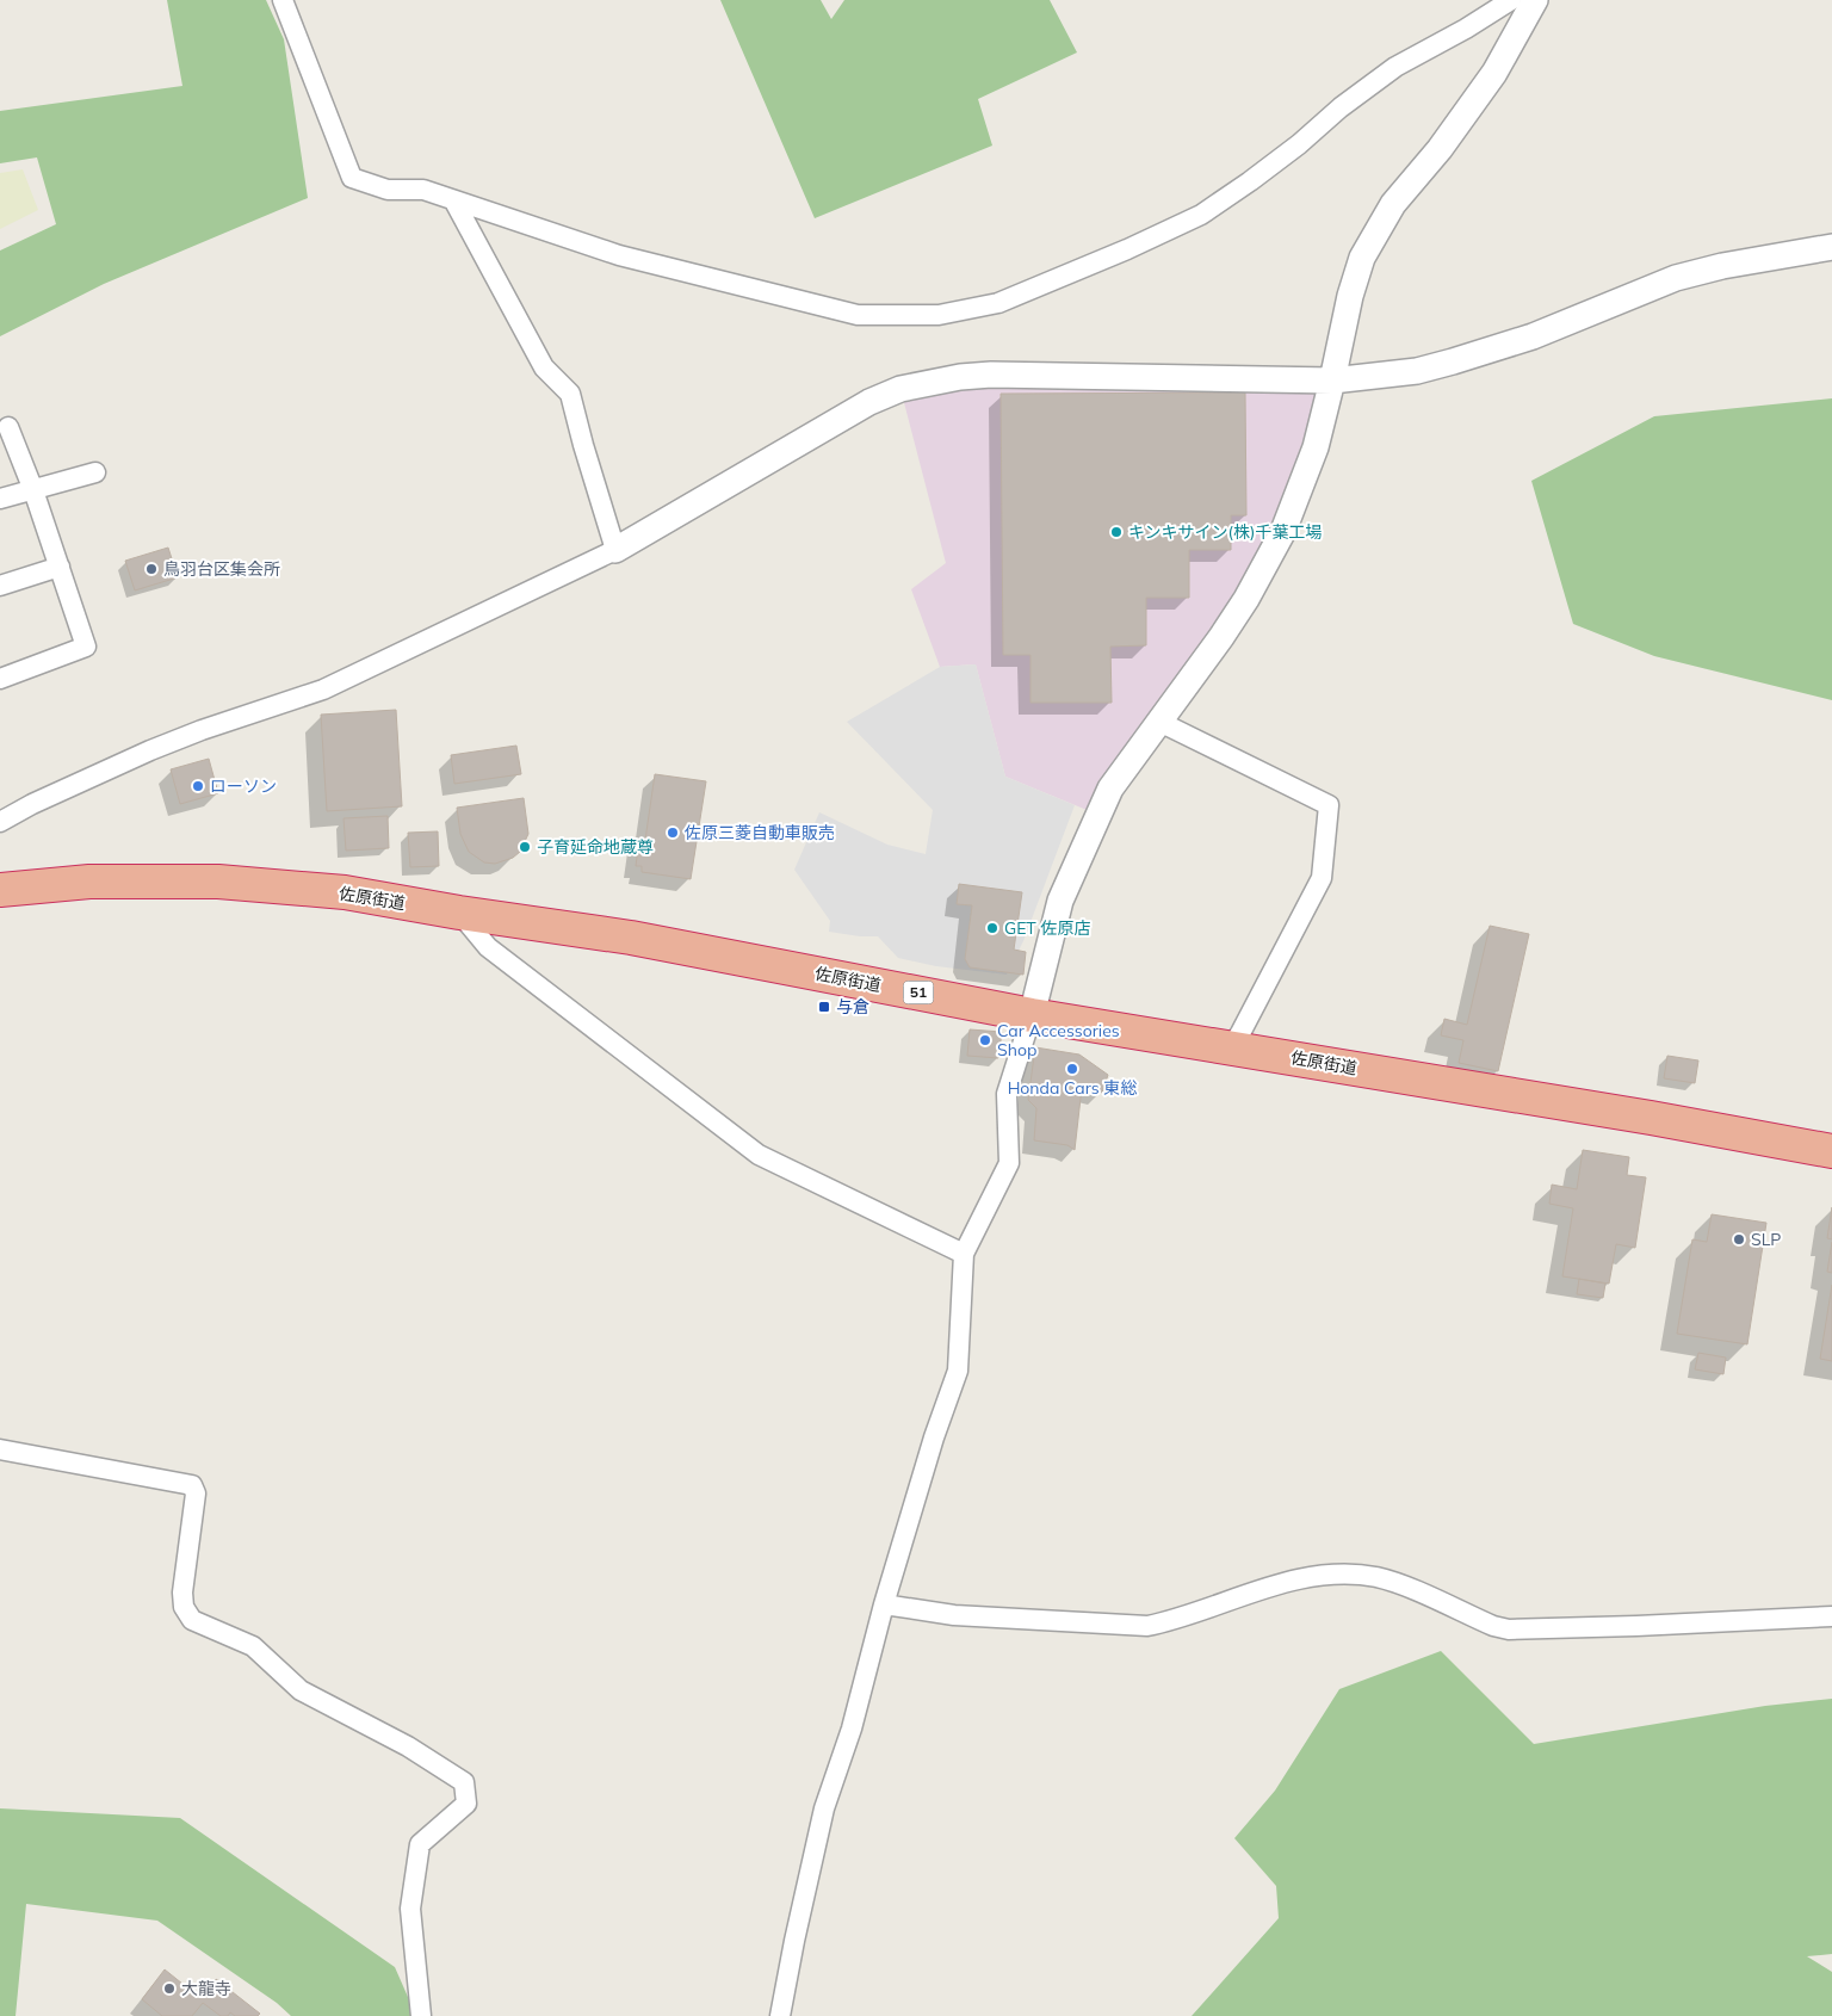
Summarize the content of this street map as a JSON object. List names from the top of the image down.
{
  "streets": {
    "highway": ["佐原街道", "51"]
  },
  "places": {
    "other": [
      "キンキサイン(株)千葉工場",
      "鳥羽台区集会所",
      "ローソン",
      "佐原三菱自動車販売",
      "子育延命地蔵尊",
      "GET 佐原店",
      "Car Accessories Shop",
      "Honda Cars 東総",
      "SLP",
      "大龍寺"
    ],
    "transit": ["与倉"]
  }
}
